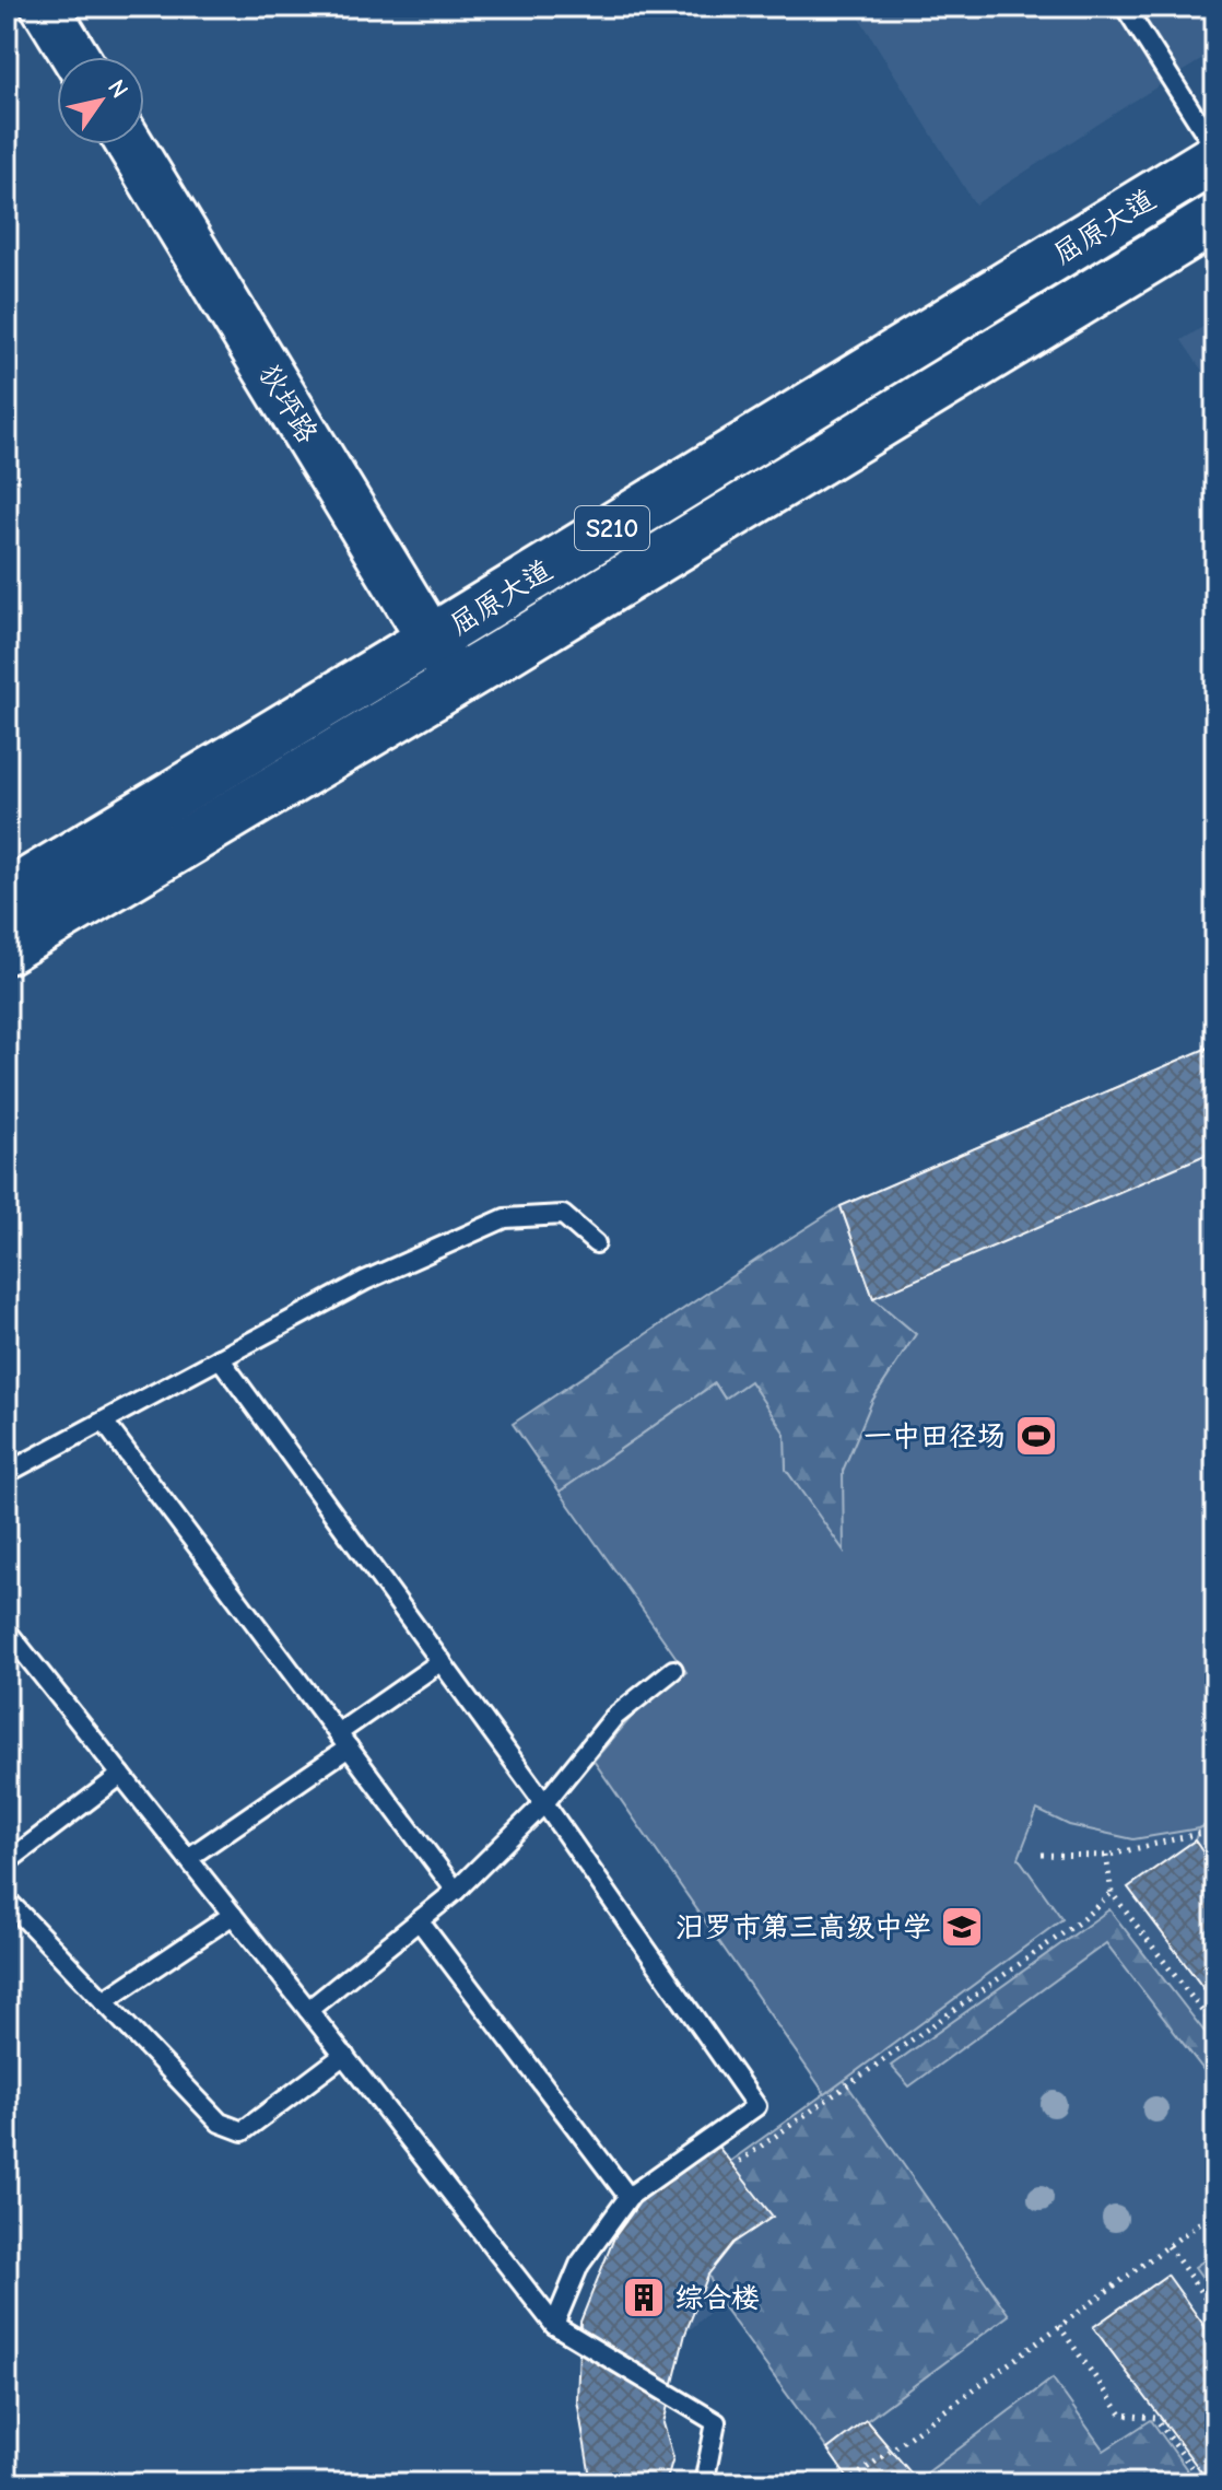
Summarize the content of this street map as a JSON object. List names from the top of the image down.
{
  "streets": {
    "main road": ["屈原大道", "S210"],
    "street": ["狄坪路"]
  },
  "crossings": [
    ["屈原大道", "狄坪路"]
  ],
  "places": {
    "sports": ["一中田径场"],
    "school or university": ["汨罗市第三高级中学"],
    "building": ["综合楼"]
  },
  "north": "top right"
}
